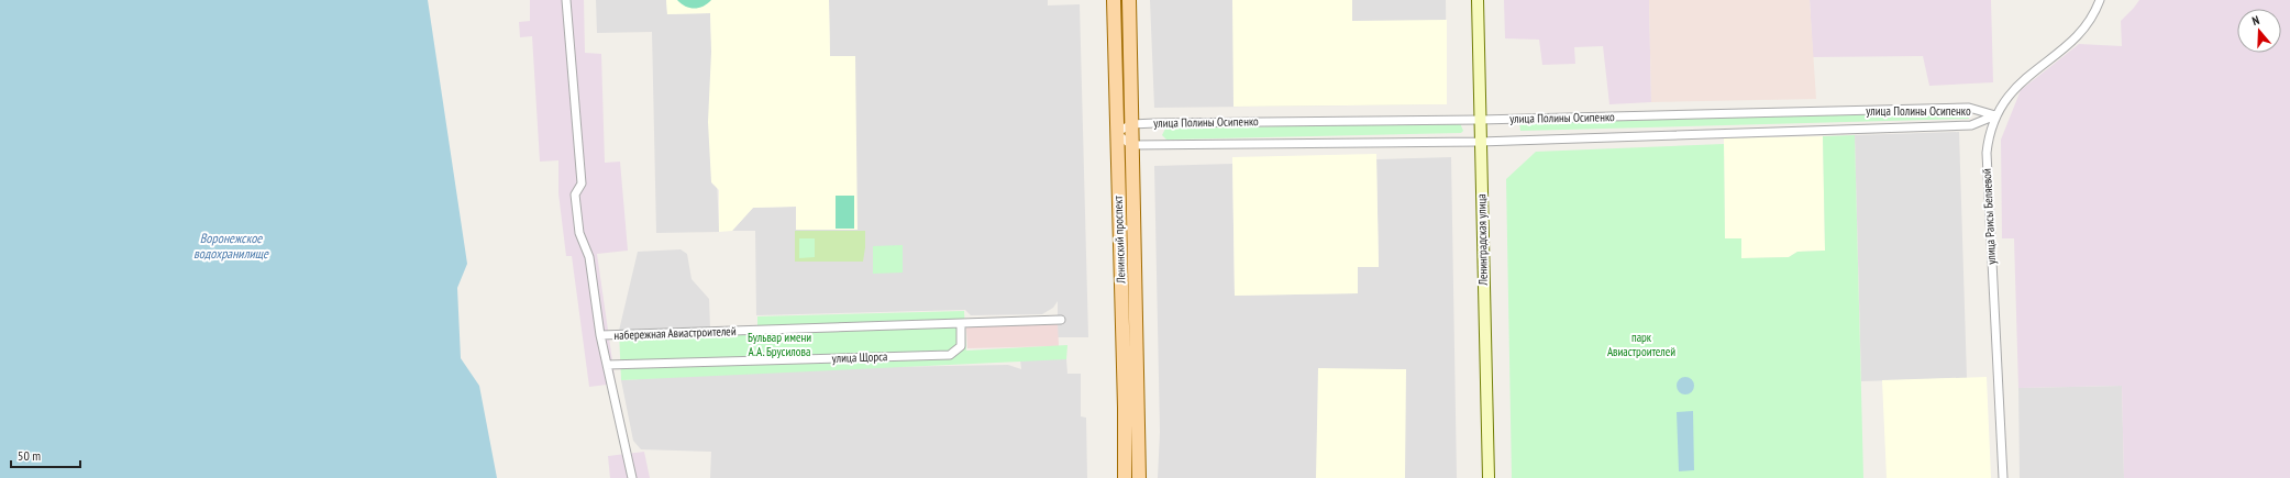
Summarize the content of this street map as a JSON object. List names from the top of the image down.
{
  "streets": {
    "main road": ["Ленинский проспект", "Ленинградская улица"],
    "street": [
      "улица Полины Осипенко",
      "улица Раисы Беляевой",
      "набережная Авиастроителей",
      "улица Щорса"
    ]
  },
  "crossings": [
    ["улица Полины Осипенко", "улица Раисы Беляевой"],
    ["улица Полины Осипенко", "Ленинский проспект"],
    ["улица Полины Осипенко", "Ленинградская улица"],
    ["набережная Авиастроителей", "улица Щорса"]
  ],
  "water": ["Воронежское водохранилище"],
  "parks": ["Бульвар имени А.А. Брусилова", "парк Авиастроителей"],
  "scale_bar": "50 m",
  "north": "top"
}
